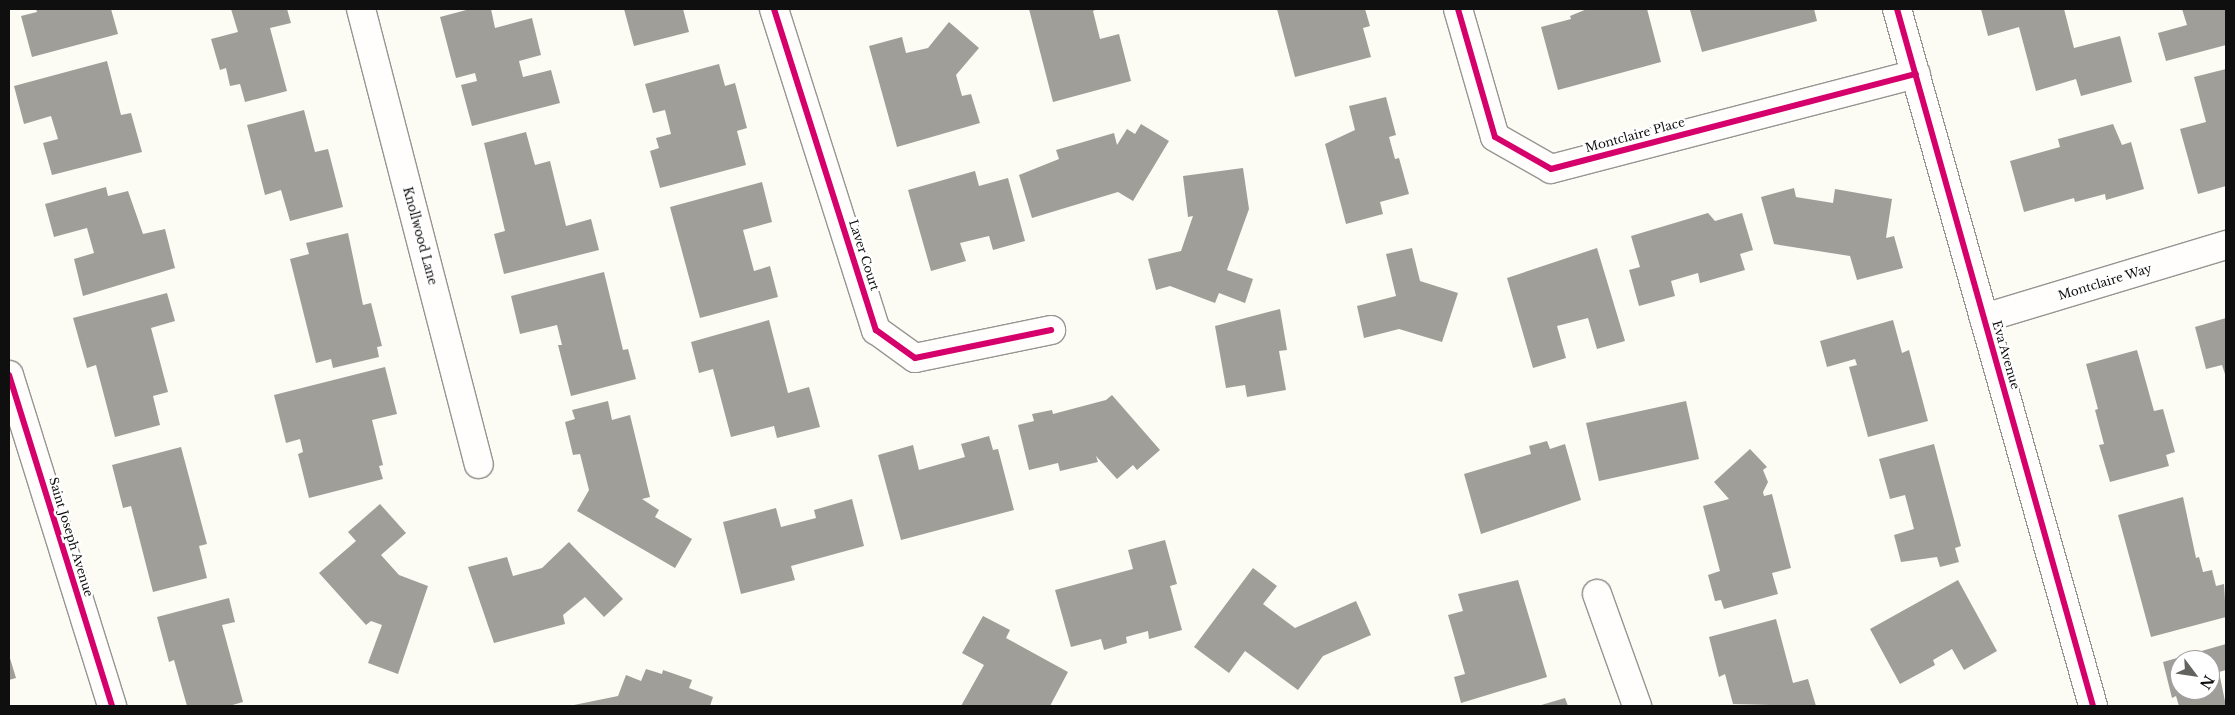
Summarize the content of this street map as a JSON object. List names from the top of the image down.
{
  "streets": {
    "street": [
      "Montclaire Place",
      "Knollwood Lane",
      "Laver Court",
      "Montclaire Way",
      "Eva Avenue",
      "Saint Joseph Avenue"
    ]
  },
  "crossings": [
    ["Montclaire Place", "Eva Avenue"],
    ["Montclaire Way", "Eva Avenue"]
  ],
  "north": "bottom right"
}
